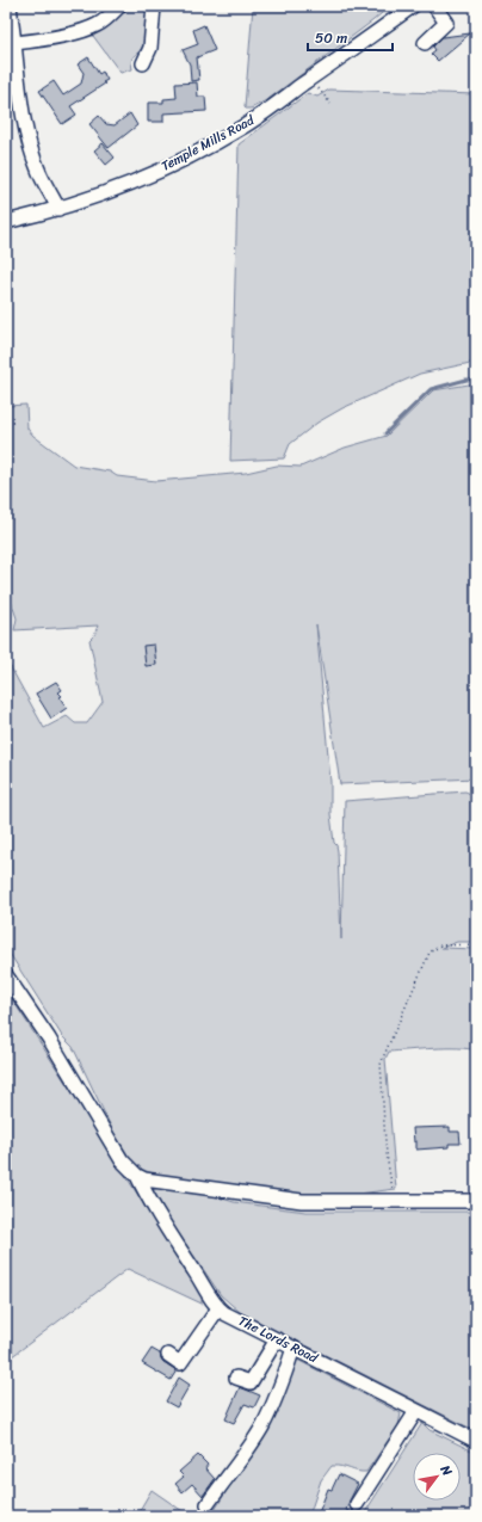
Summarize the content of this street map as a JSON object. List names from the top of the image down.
{
  "streets": {
    "street": ["Temple Mills Road", "The Lords Road"]
  },
  "scale_bar": "50 m",
  "north": "top right"
}
